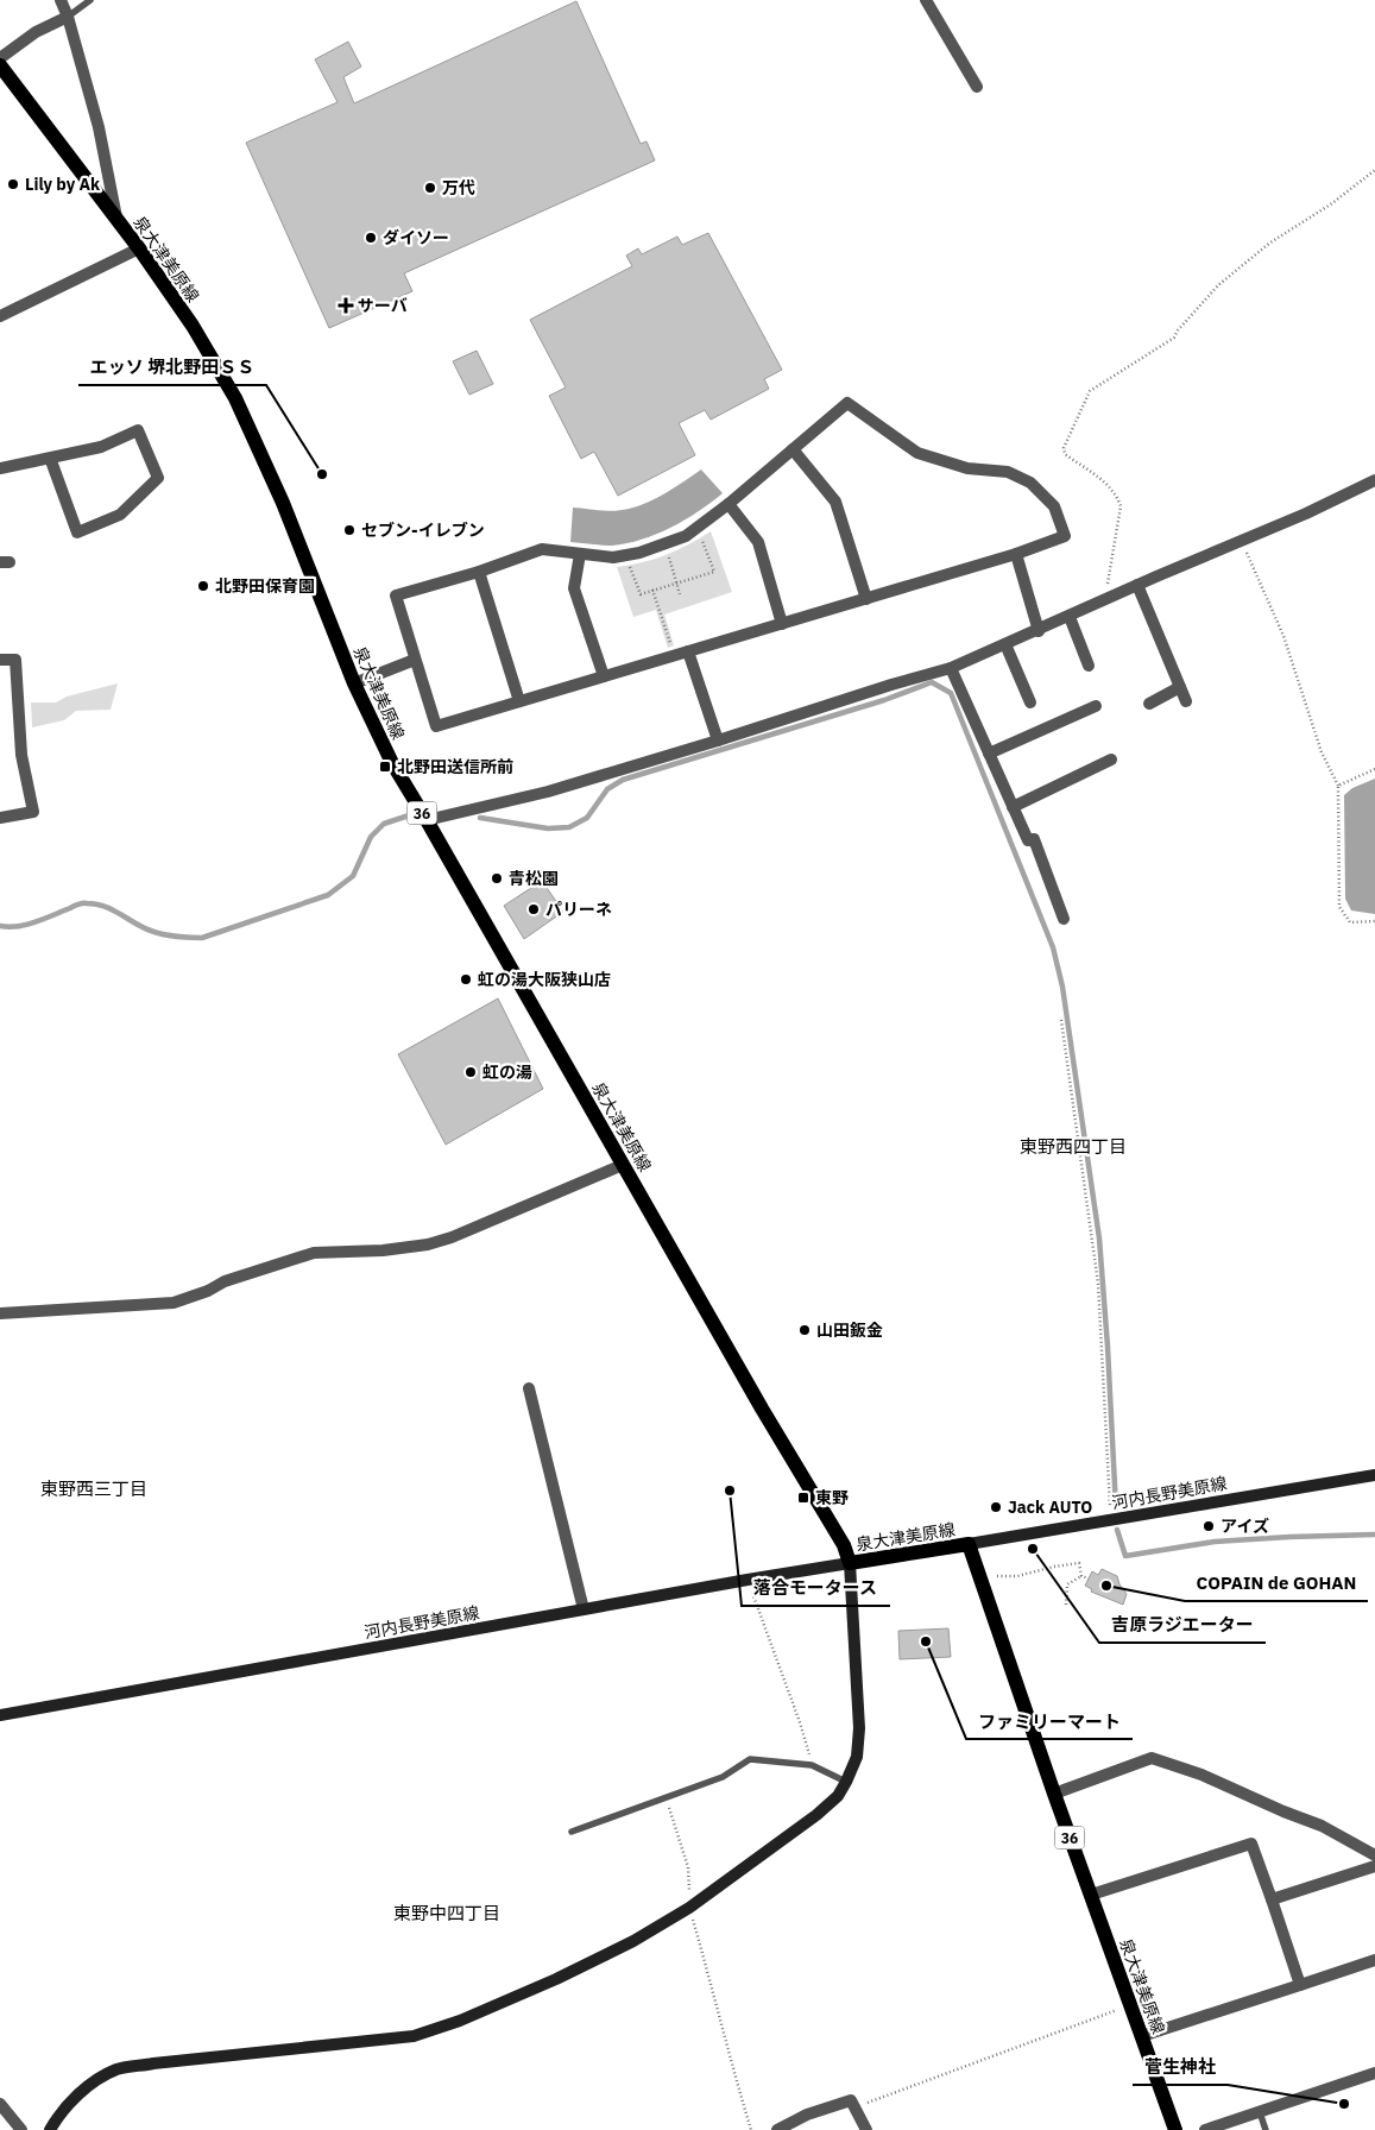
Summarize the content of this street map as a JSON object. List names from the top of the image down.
{
  "streets": {
    "main road": ["泉大津美原線", "36", "河内長野美原線"]
  },
  "crossings": [
    ["泉大津美原線", "河内長野美原線"]
  ],
  "districts": ["東野西四丁目", "東野西三丁目", "東野中四丁目"],
  "places": {
    "other": [
      "Lily by Ak",
      "万代",
      "ダイソー",
      "エッソ 堺北野田ＳＳ",
      "セブン-イレブン",
      "北野田保育園",
      "青松園",
      "パリーネ",
      "虹の湯大阪狭山店",
      "虹の湯",
      "山田鈑金",
      "落合モータース",
      "Jack AUTO",
      "アイズ",
      "吉原ラジエーター",
      "COPAIN de GOHAN",
      "ファミリーマート",
      "菅生神社"
    ],
    "health": ["サーバ"],
    "transit": ["北野田送信所前", "東野"]
  }
}
